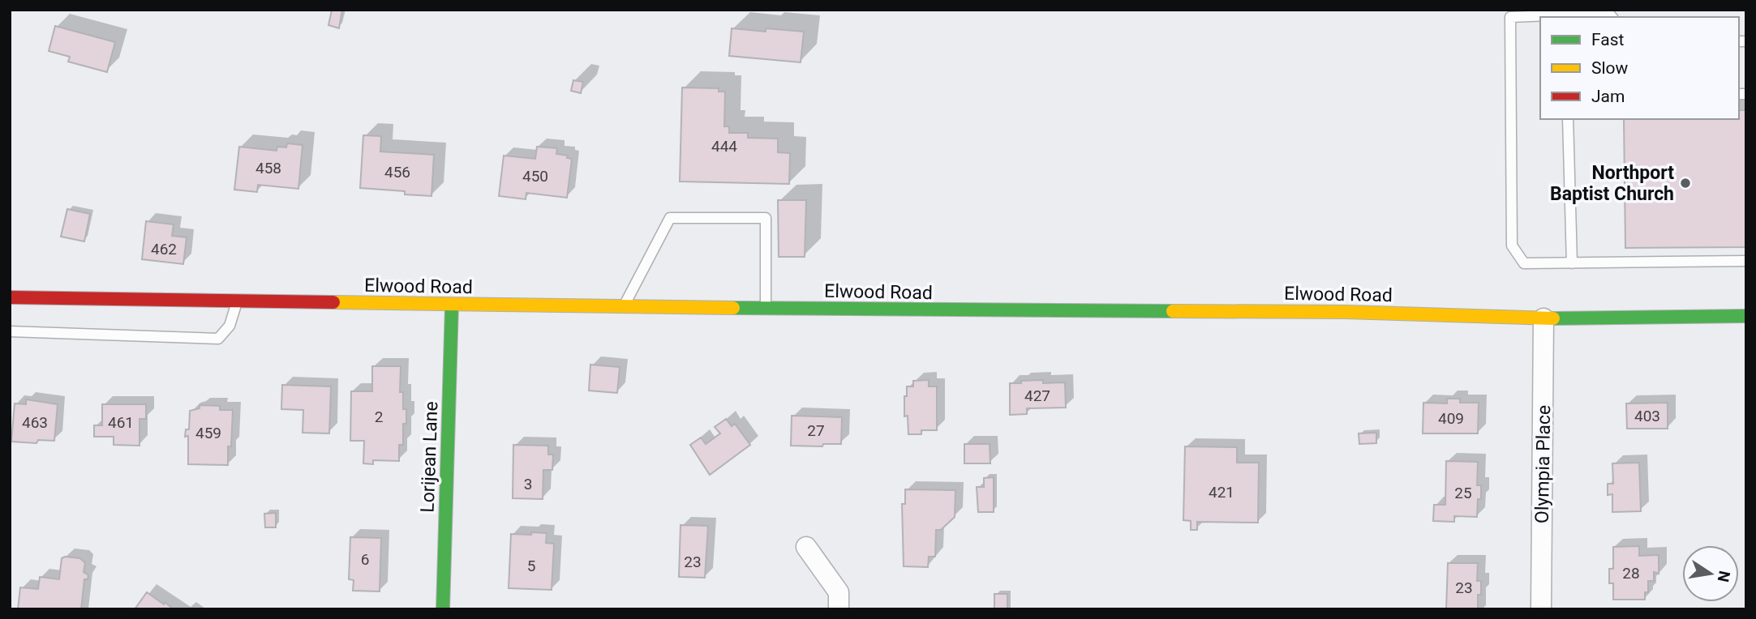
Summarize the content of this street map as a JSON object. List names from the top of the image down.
{
  "streets": {
    "main road": ["Elwood Road", "Lorijean Lane"],
    "street": ["Olympia Place"]
  },
  "crossings": [
    ["Elwood Road", "Lorijean Lane"],
    ["Elwood Road", "Olympia Place"]
  ],
  "places": ["Northport Baptist Church"],
  "house_numbers": [
    "444",
    "458",
    "456",
    "450",
    "462",
    "427",
    "403",
    "2",
    "409",
    "463",
    "461",
    "27",
    "459",
    "3",
    "421",
    "25",
    "6",
    "23",
    "5",
    "28",
    "23"
  ],
  "legend": ["Fast", "Slow", "Jam"],
  "north": "right"
}
